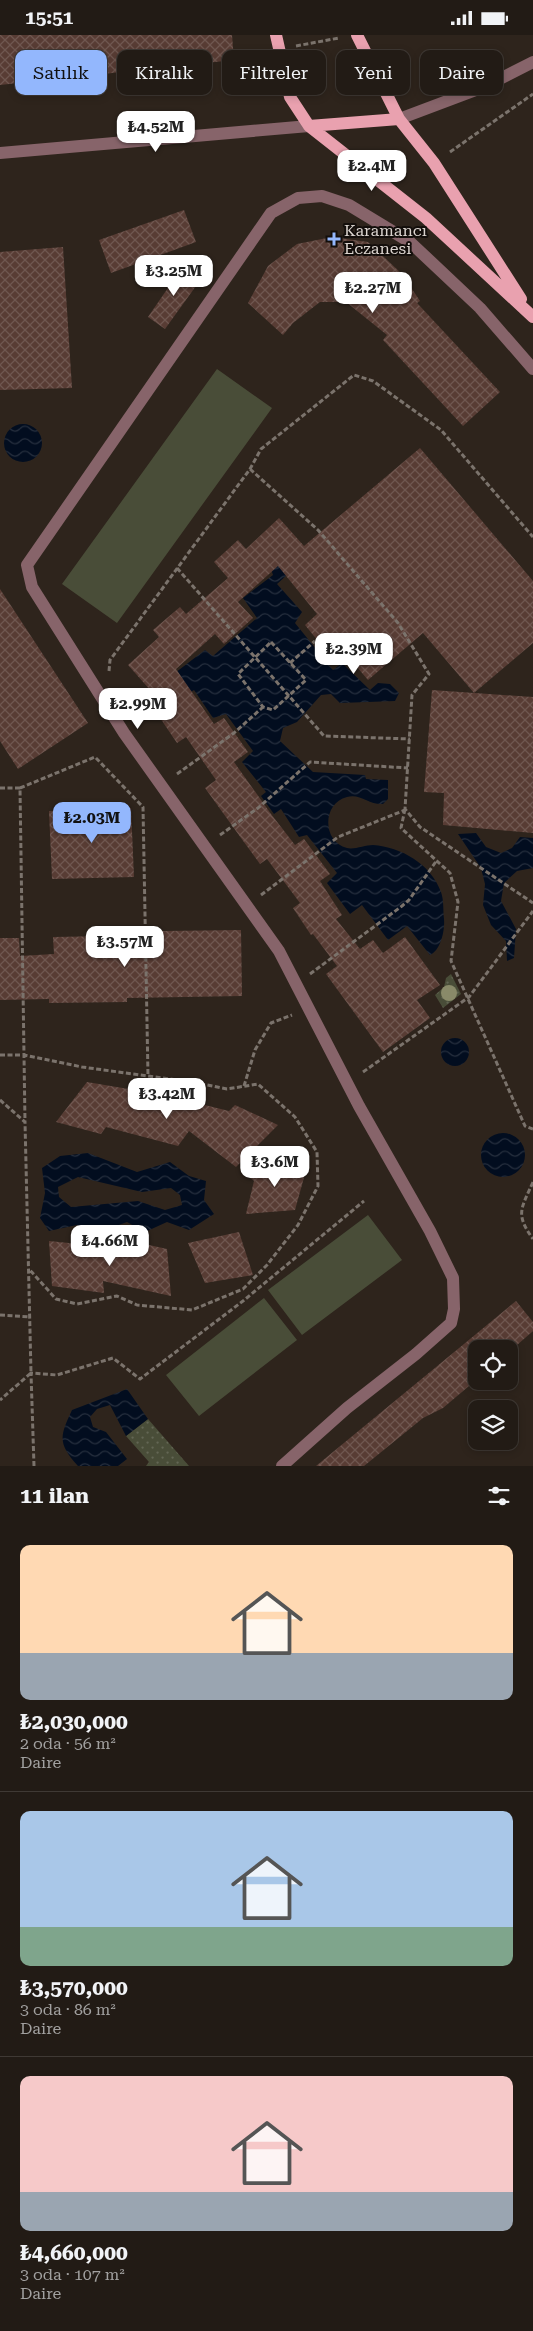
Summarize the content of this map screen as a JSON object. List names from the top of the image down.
{
  "places": {
    "health": ["Karamancı Eczanesi"]
  },
  "page": {
    "status": "15:51",
    "chip": [
      "Satılık",
      "Kiralık",
      "Filtreler",
      "Yeni",
      "Daire"
    ],
    "price": [
      "₺4.52M",
      "₺2.4M",
      "₺3.25M",
      "₺2.27M",
      "₺2.39M",
      "₺2.99M",
      "₺2.03M",
      "₺3.57M",
      "₺3.42M",
      "₺3.6M",
      "₺4.66M"
    ],
    "heading": "11 ilan",
    "list": [
      {
        "name": "₺2,030,000",
        "note": "2 oda · 56 m² · Daire"
      },
      {
        "name": "₺3,570,000",
        "note": "3 oda · 86 m² · Daire"
      },
      {
        "name": "₺4,660,000",
        "note": "3 oda · 107 m² · Daire"
      }
    ]
  }
}
